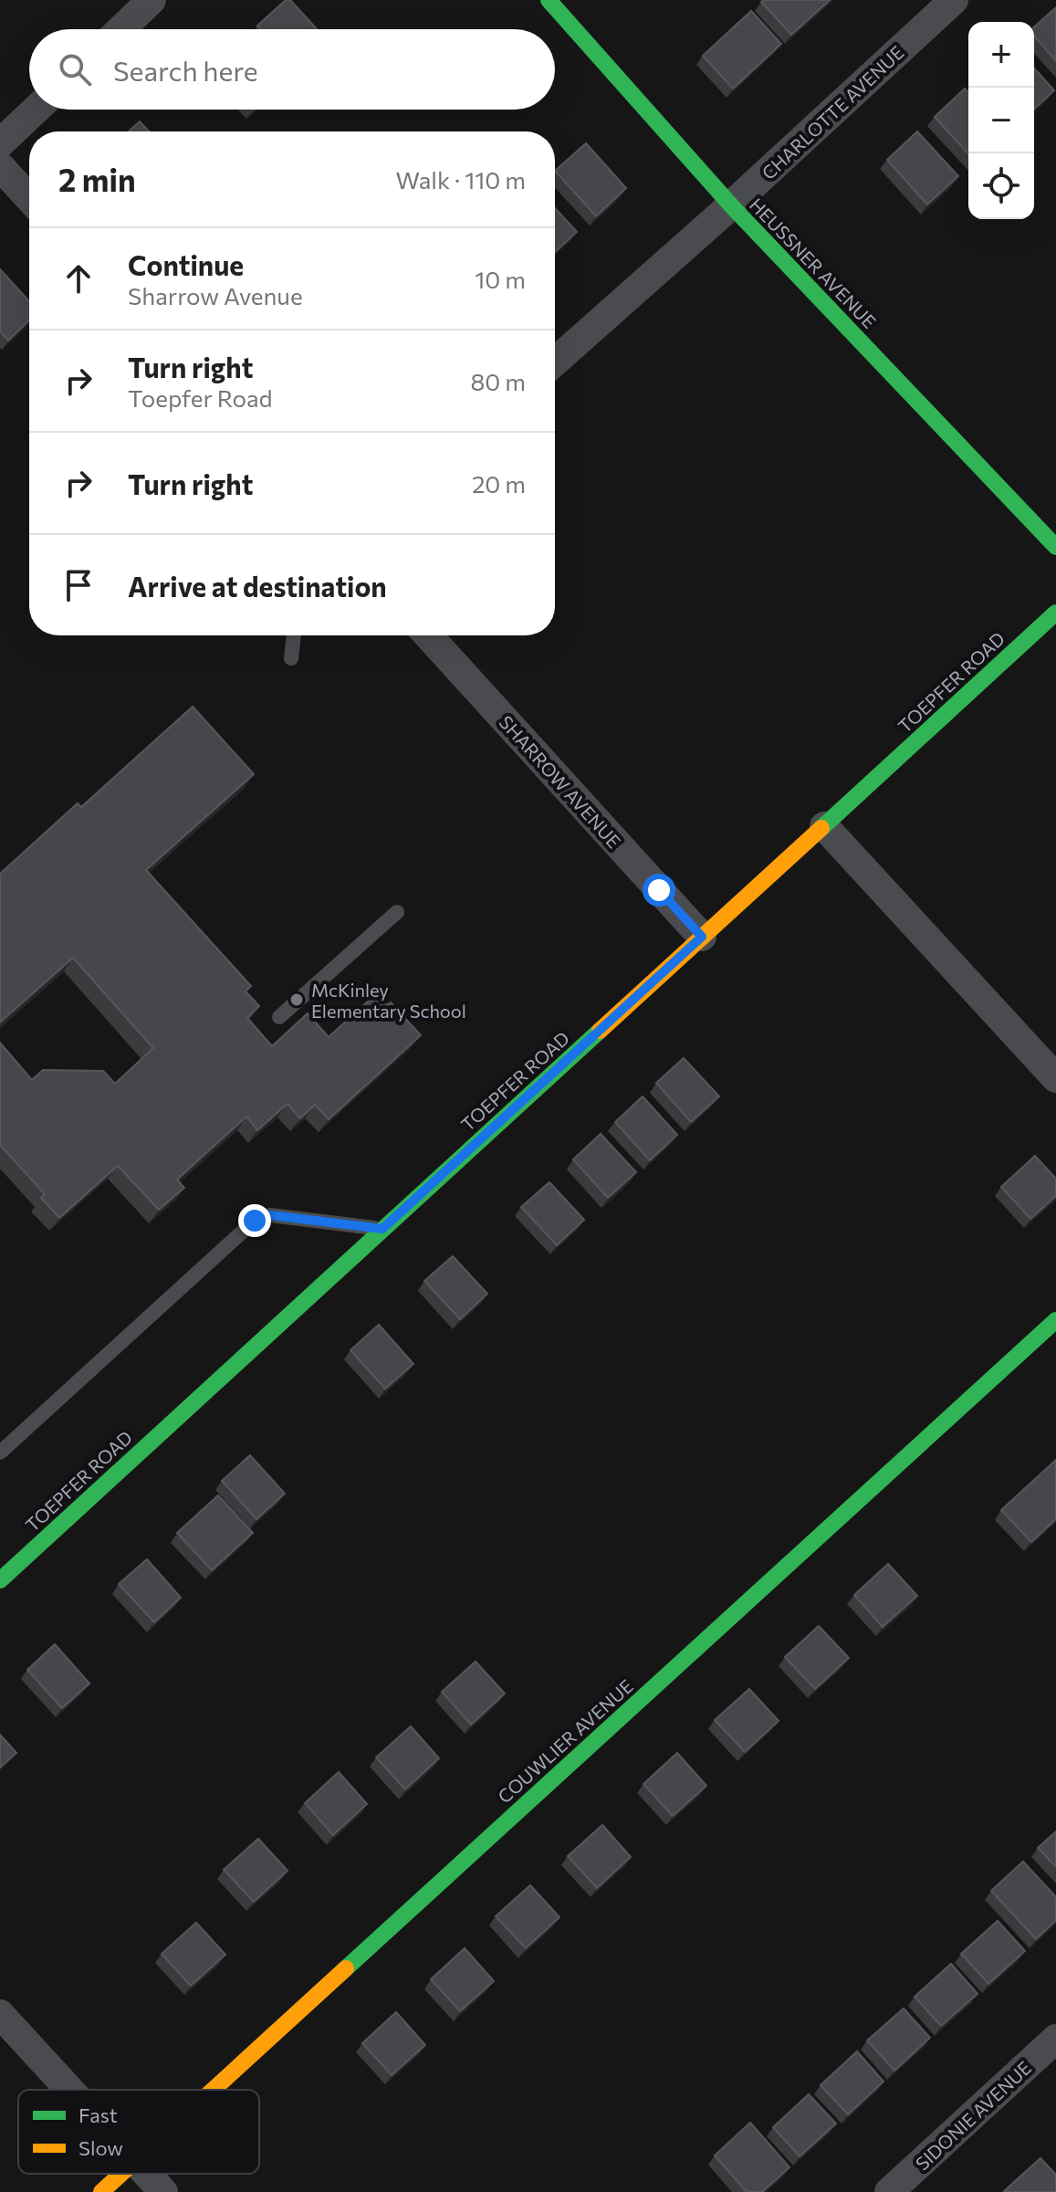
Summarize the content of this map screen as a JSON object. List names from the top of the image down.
{
  "streets": {
    "street": [
      "CHARLOTTE AVENUE",
      "HEUSSNER AVENUE",
      "TOEPFER ROAD",
      "SHARROW AVENUE",
      "COUWLIER AVENUE",
      "SIDONIE AVENUE"
    ]
  },
  "crossings": [
    ["CHARLOTTE AVENUE", "HEUSSNER AVENUE"],
    ["TOEPFER ROAD", "SHARROW AVENUE"]
  ],
  "places": ["McKinley Elementary School"],
  "legend": ["Fast", "Slow"],
  "page": {
    "map_buttons": ["+", "−"],
    "search": "Search here",
    "heading": ["2 min", "Walk · 110 m"],
    "list": [
      ["Continue", "Sharrow Avenue", "10 m"],
      ["Turn right", "Toepfer Road", "80 m"],
      ["Turn right", "20 m"],
      "Arrive at destination"
    ]
  }
}
